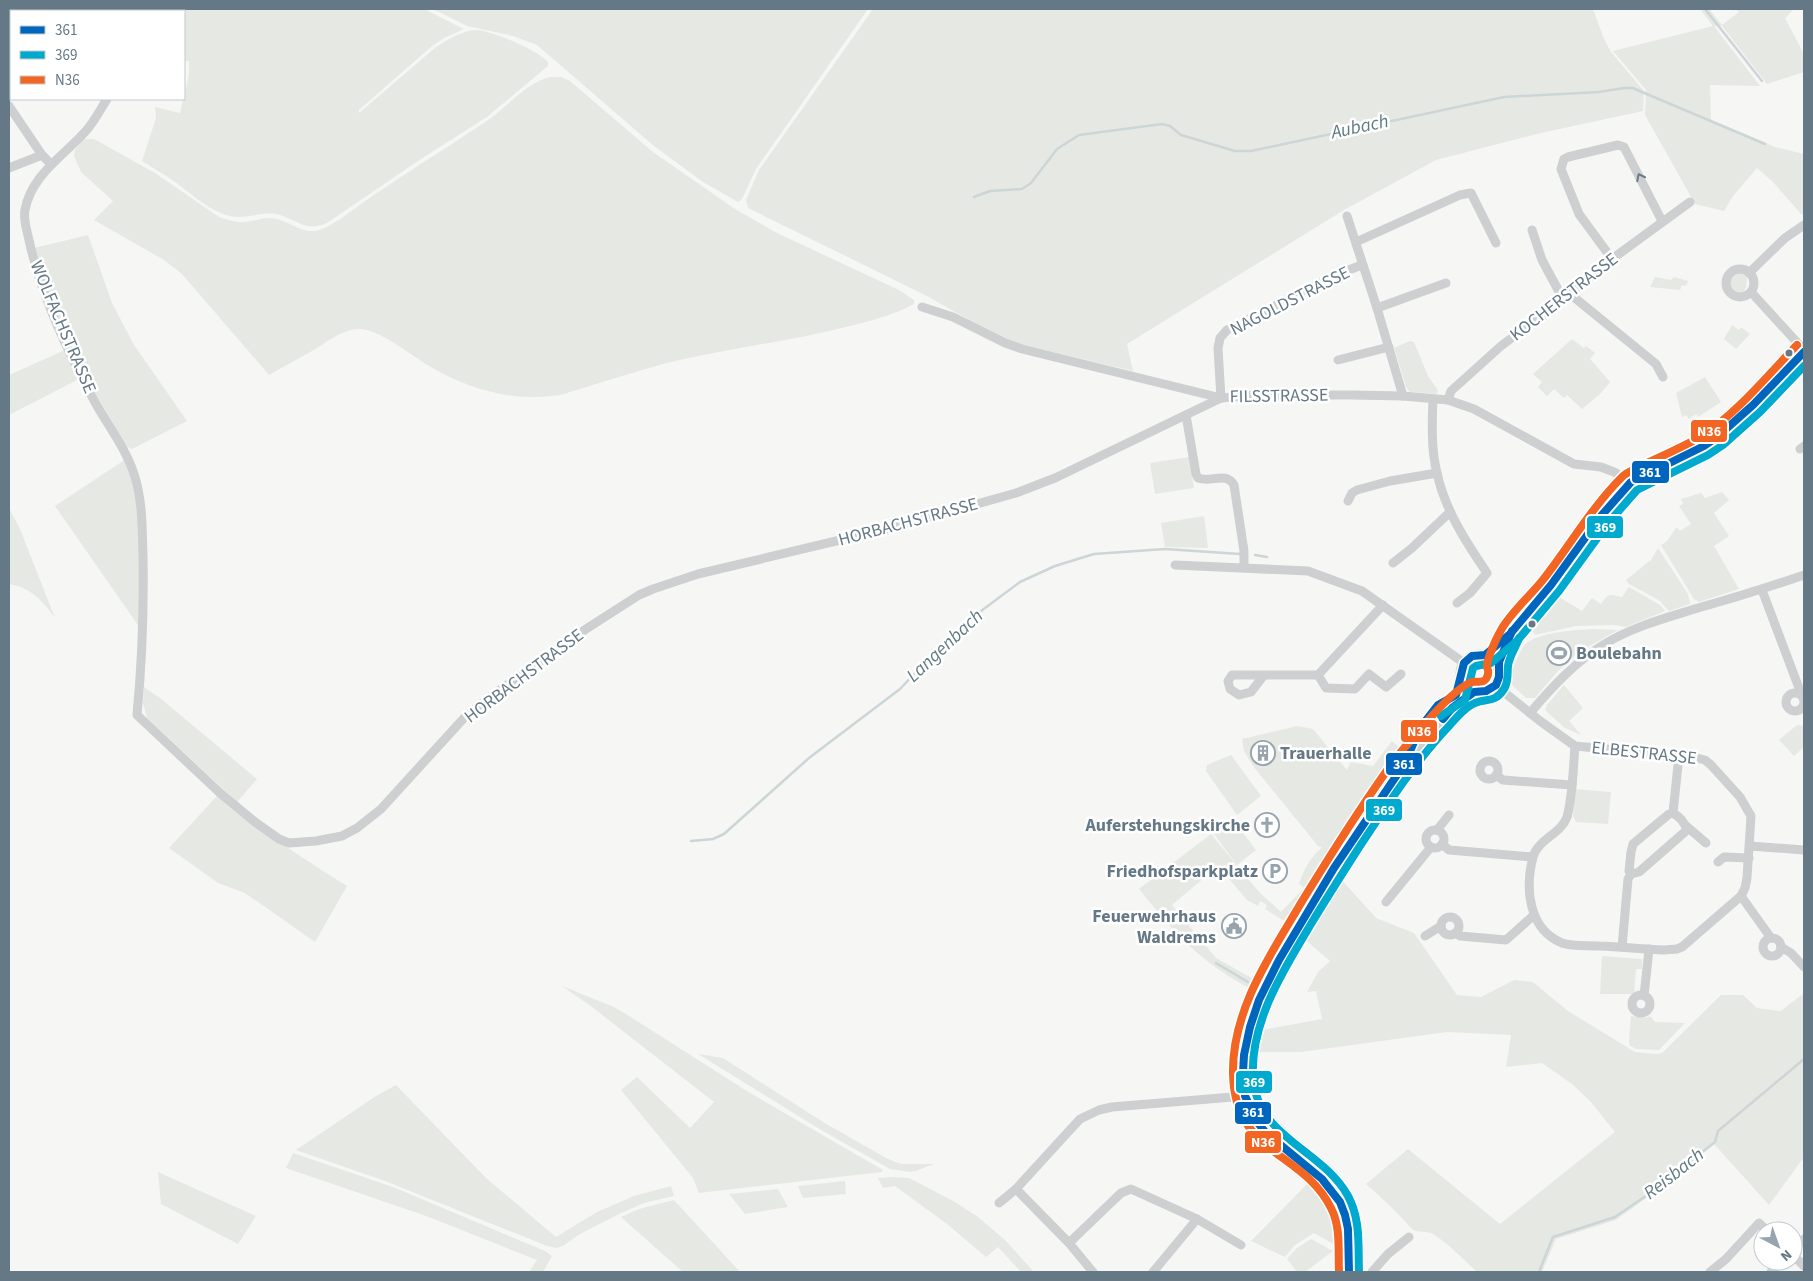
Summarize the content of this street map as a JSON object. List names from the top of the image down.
{
  "streets": {
    "street": [
      "KOCHERSTRASSE",
      "NAGOLDSTRASSE",
      "WOLFACHSTRASSE",
      "FILSSTRASSE",
      "HORBACHSTRASSE",
      "ELBESTRASSE"
    ]
  },
  "crossings": [
    ["KOCHERSTRASSE", "FILSSTRASSE"],
    ["NAGOLDSTRASSE", "FILSSTRASSE"],
    ["NAGOLDSTRASSE", "HORBACHSTRASSE"],
    ["WOLFACHSTRASSE", "HORBACHSTRASSE"],
    ["FILSSTRASSE", "HORBACHSTRASSE"]
  ],
  "water": ["Aubach", "Langenbach", "Reisbach"],
  "places": {
    "sports": ["Boulebahn"],
    "building": ["Trauerhalle"],
    "church": ["Auferstehungskirche"],
    "parking": ["Friedhofsparkplatz"],
    "public building": ["Feuerwehrhaus Waldrems"]
  },
  "lines": ["transit line N36", "transit line 361", "transit line 369"],
  "legend": ["361", "369", "N36"],
  "north": "bottom right"
}
